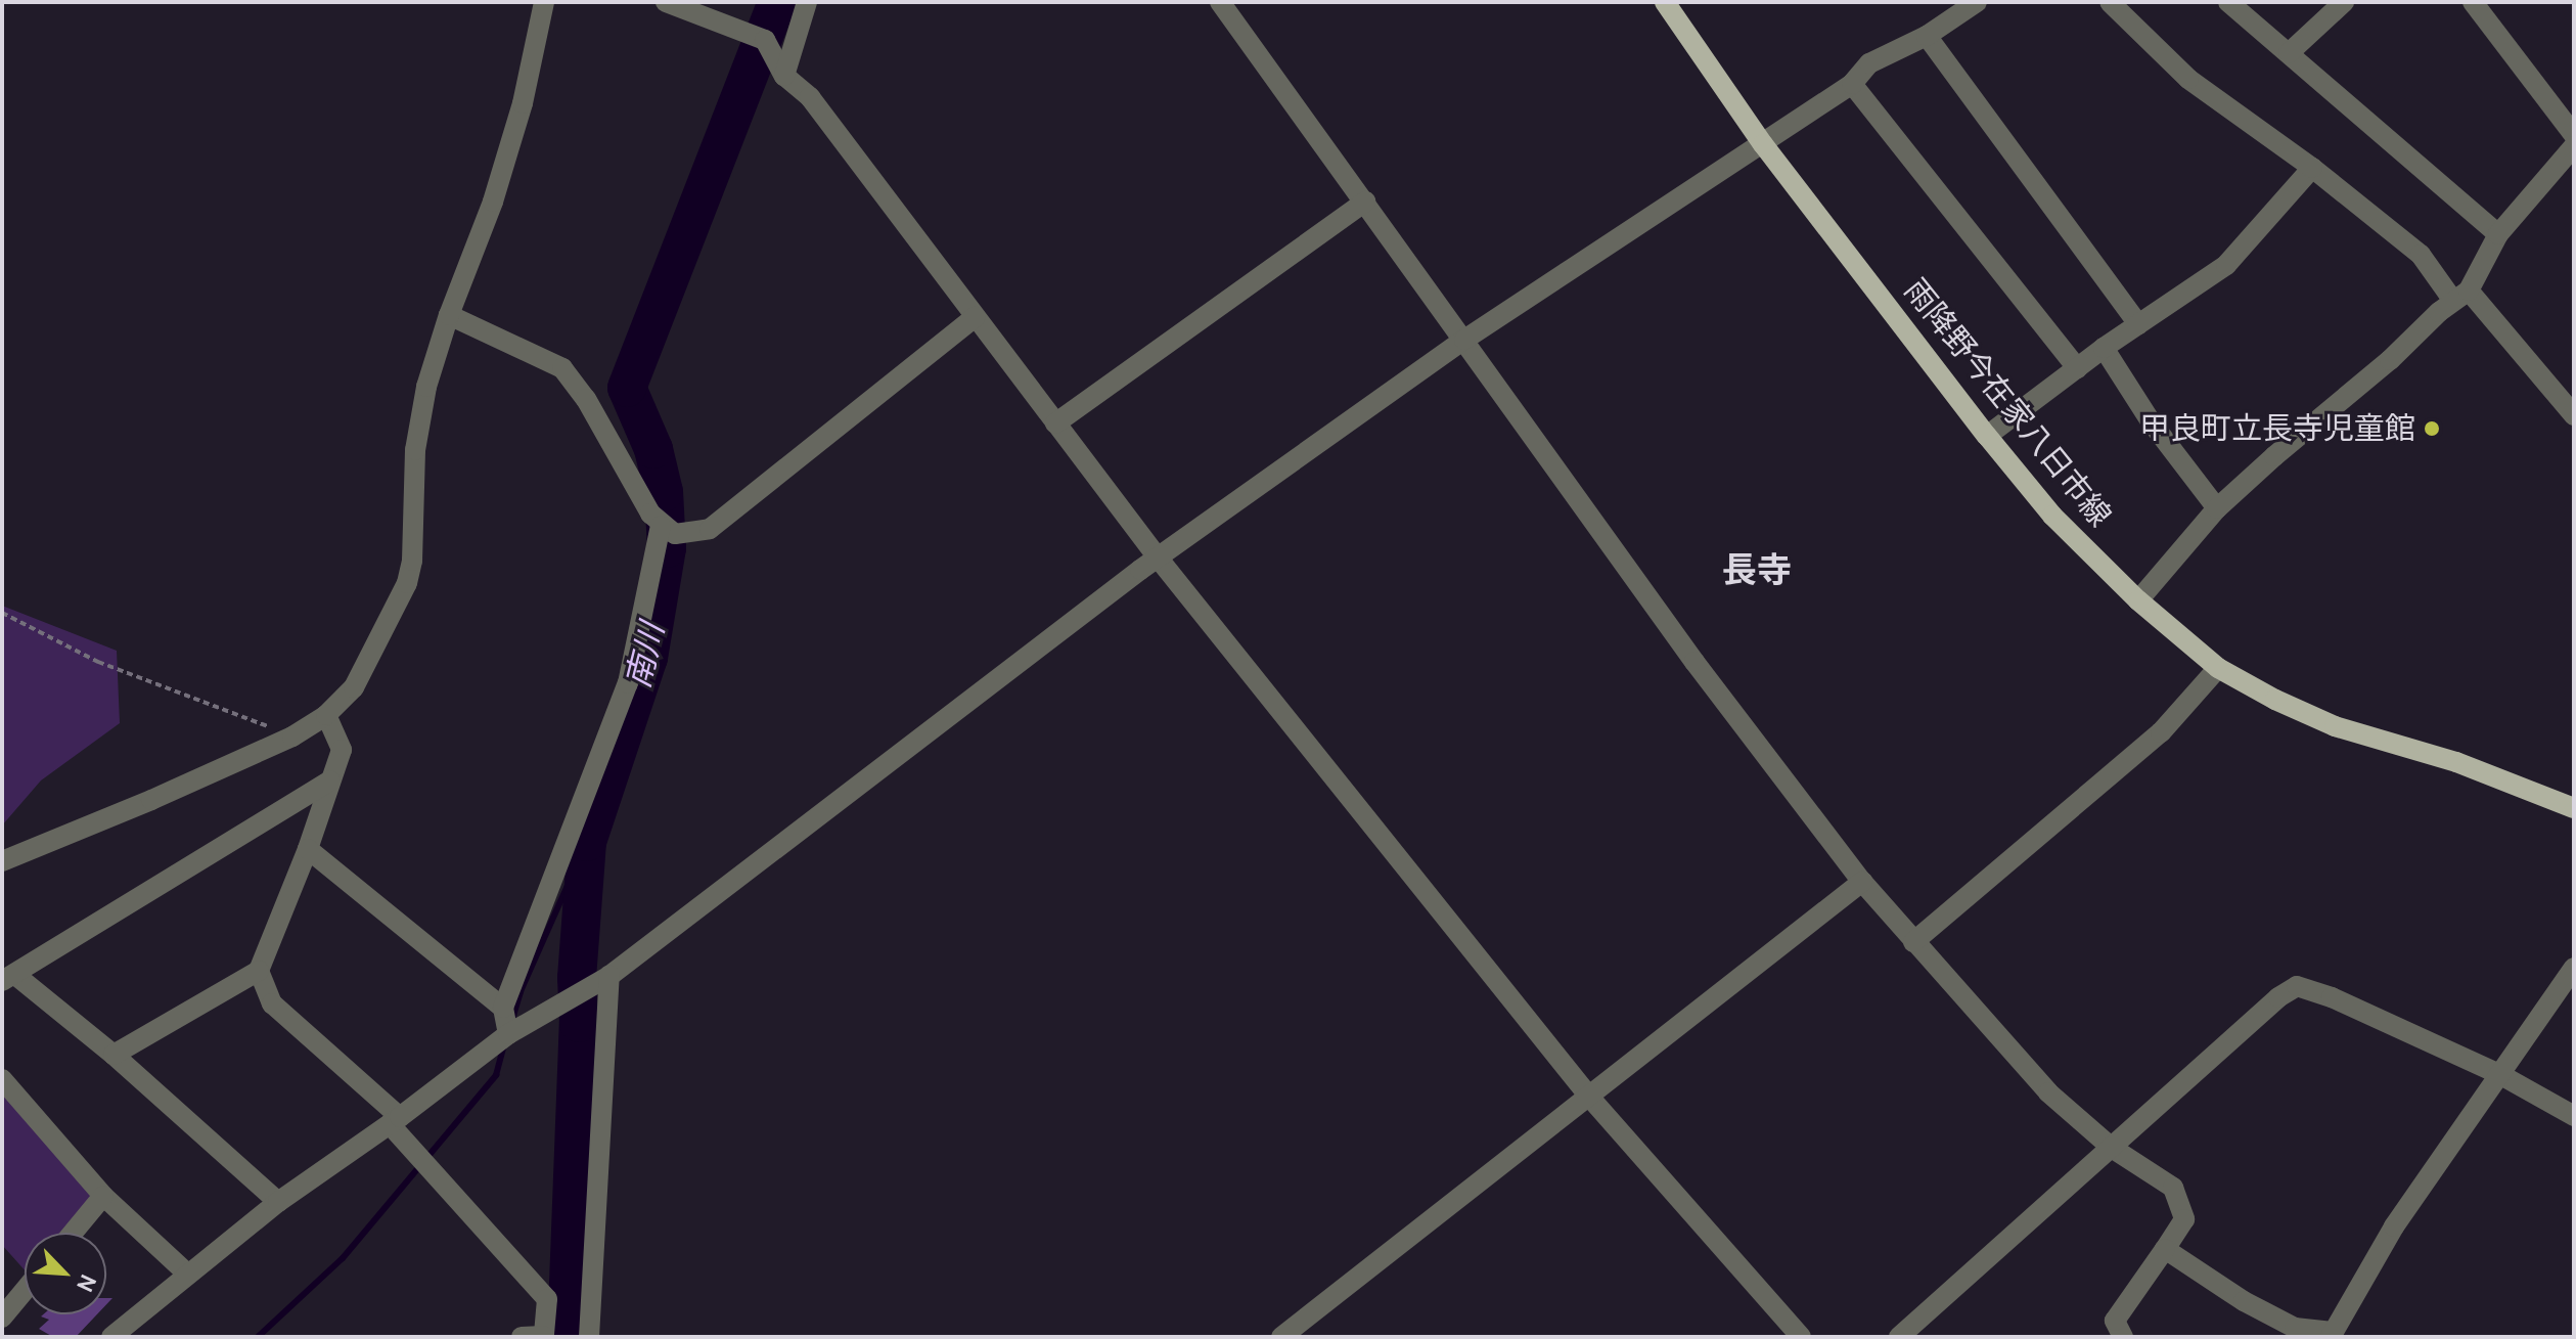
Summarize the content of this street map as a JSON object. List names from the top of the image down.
{
  "streets": {
    "main road": ["雨降野今在家八日市線"]
  },
  "districts": ["長寺"],
  "water": ["南川"],
  "places": ["甲良町立長寺児童館"],
  "north": "bottom right"
}
